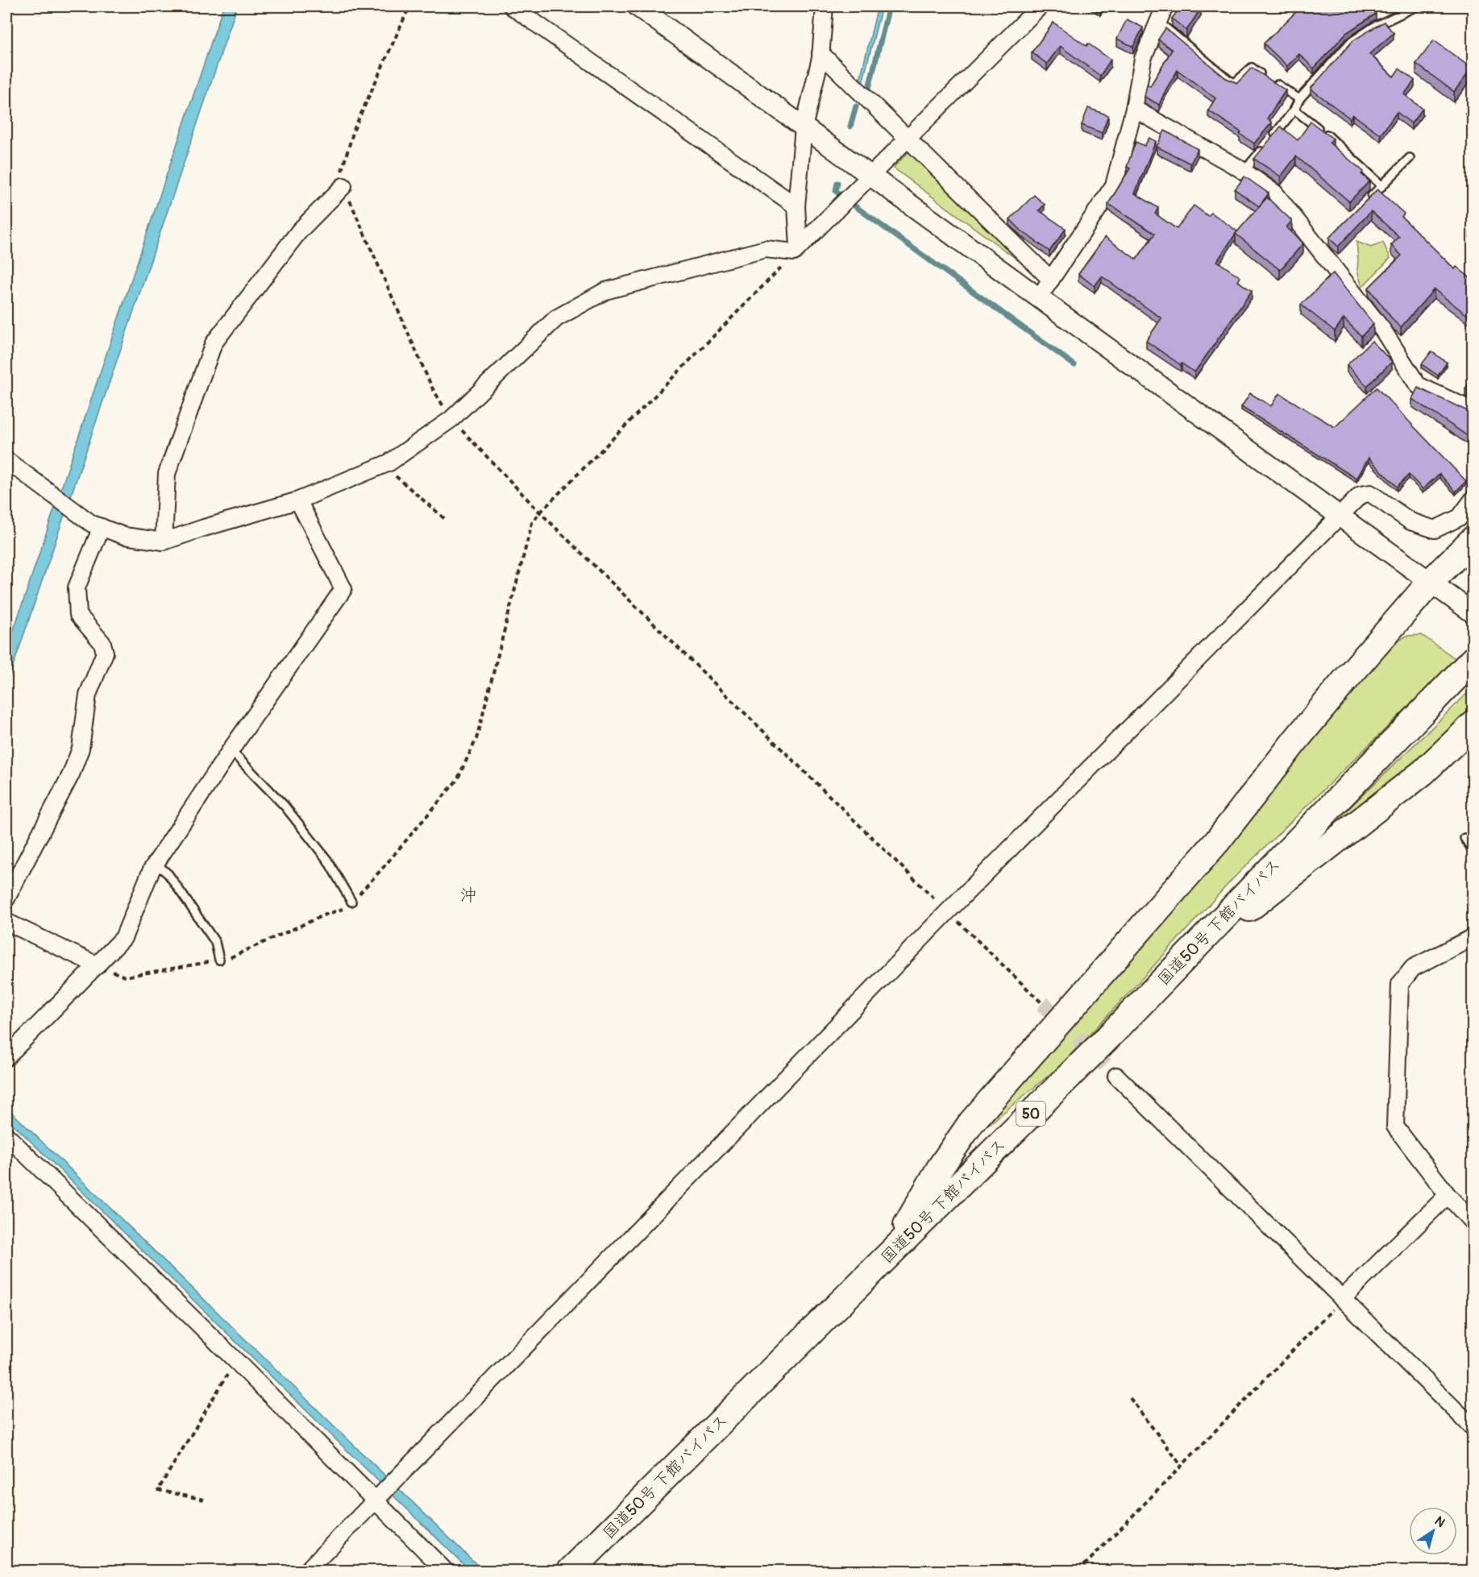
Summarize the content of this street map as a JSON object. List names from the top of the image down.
{
  "streets": {
    "highway": ["国道50号 下館バイパス", "50"]
  },
  "districts": ["沖"],
  "north": "top right"
}
